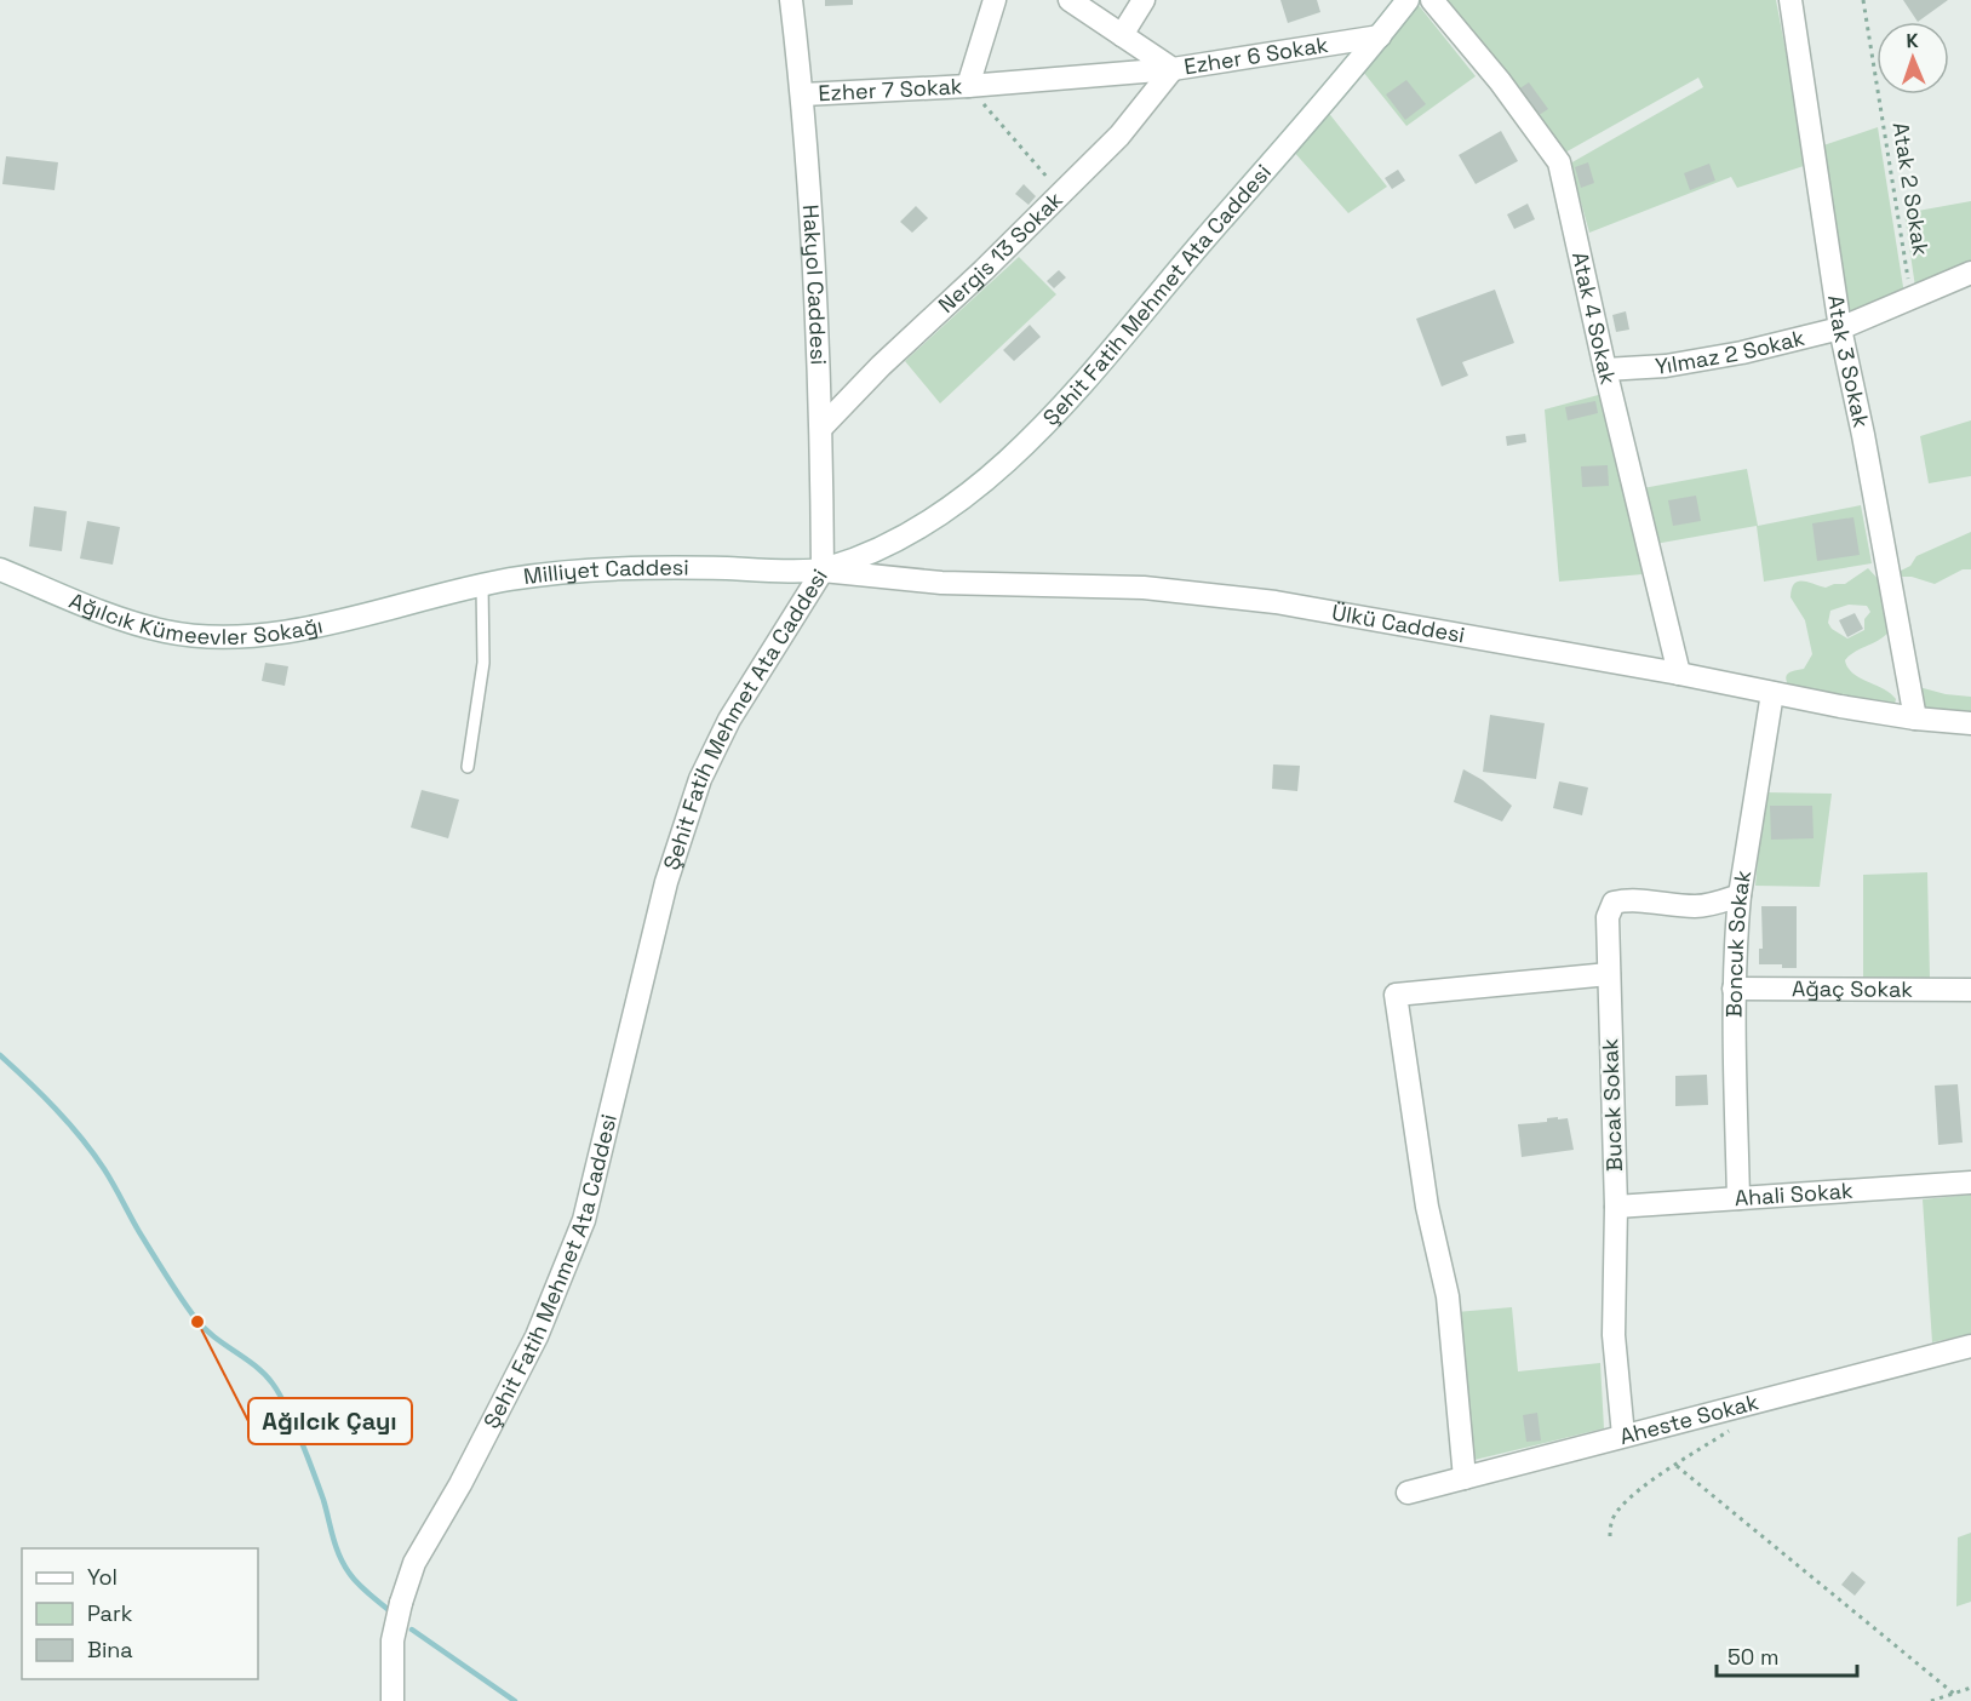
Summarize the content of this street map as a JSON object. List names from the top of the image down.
{
  "streets": {
    "street": [
      "Ezher 6 Sokak",
      "Ezher 7 Sokak",
      "Nergis 13 Sokak",
      "Hakyol Caddesi",
      "Şehit Fatih Mehmet Ata Caddesi",
      "Atak 4 Sokak",
      "Yılmaz 2 Sokak",
      "Atak 3 Sokak",
      "Milliyet Caddesi",
      "Ağılcık Kümeevler Sokağı",
      "Ülkü Caddesi",
      "Boncuk Sokak",
      "Ağaç Sokak",
      "Bucak Sokak",
      "Ahali Sokak",
      "Aheste Sokak"
    ],
    "path": ["Atak 2 Sokak"]
  },
  "crossings": [
    ["Ezher 6 Sokak", "Nergis 13 Sokak"],
    ["Ezher 6 Sokak", "Şehit Fatih Mehmet Ata Caddesi"],
    ["Ezher 7 Sokak", "Nergis 13 Sokak"],
    ["Ezher 7 Sokak", "Hakyol Caddesi"],
    ["Atak 2 Sokak", "Yılmaz 2 Sokak"],
    ["Nergis 13 Sokak", "Hakyol Caddesi"],
    ["Hakyol Caddesi", "Şehit Fatih Mehmet Ata Caddesi"],
    ["Hakyol Caddesi", "Milliyet Caddesi"],
    ["Hakyol Caddesi", "Ülkü Caddesi"],
    ["Şehit Fatih Mehmet Ata Caddesi", "Milliyet Caddesi"],
    ["Şehit Fatih Mehmet Ata Caddesi", "Ülkü Caddesi"],
    ["Atak 4 Sokak", "Yılmaz 2 Sokak"],
    ["Atak 4 Sokak", "Ülkü Caddesi"],
    ["Yılmaz 2 Sokak", "Atak 3 Sokak"],
    ["Atak 3 Sokak", "Ülkü Caddesi"],
    ["Milliyet Caddesi", "Ağılcık Kümeevler Sokağı"],
    ["Milliyet Caddesi", "Ülkü Caddesi"],
    ["Ülkü Caddesi", "Boncuk Sokak"],
    ["Boncuk Sokak", "Ağaç Sokak"],
    ["Boncuk Sokak", "Bucak Sokak"],
    ["Boncuk Sokak", "Ahali Sokak"],
    ["Bucak Sokak", "Ahali Sokak"],
    ["Bucak Sokak", "Aheste Sokak"]
  ],
  "places": ["Ağılcık Çayı"],
  "legend": ["Yol", "Park", "Bina"],
  "scale_bar": "50 m",
  "north": "top"
}
